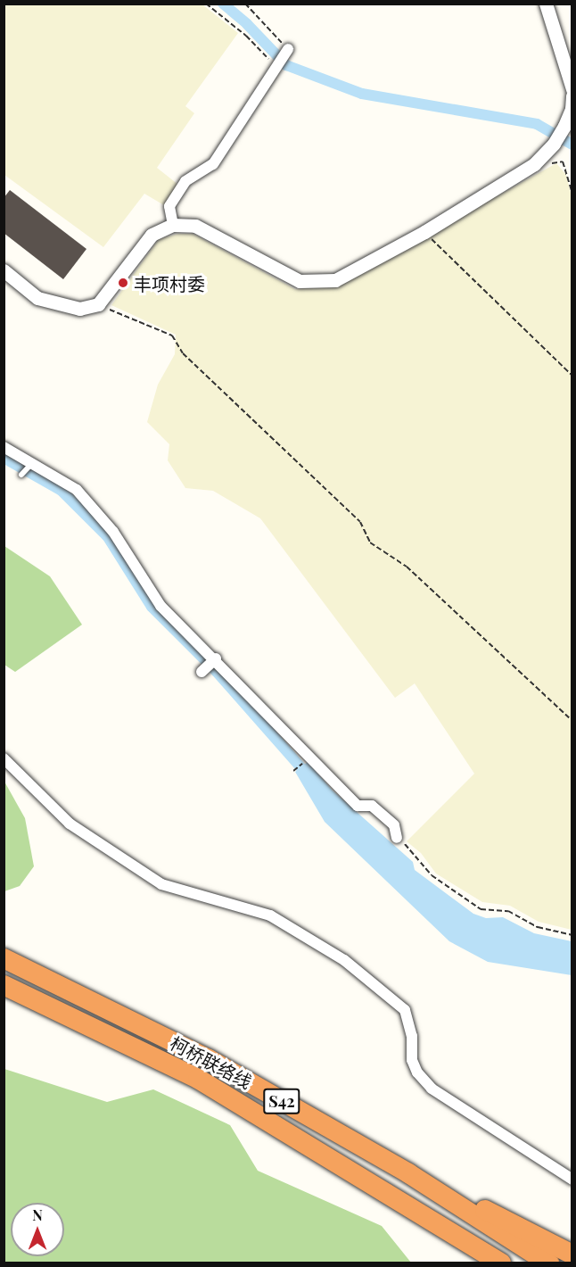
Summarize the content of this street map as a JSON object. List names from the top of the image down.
{
  "streets": {
    "highway": ["柯桥联络线", "S42"]
  },
  "places": ["丰项村委"],
  "north": "top"
}
